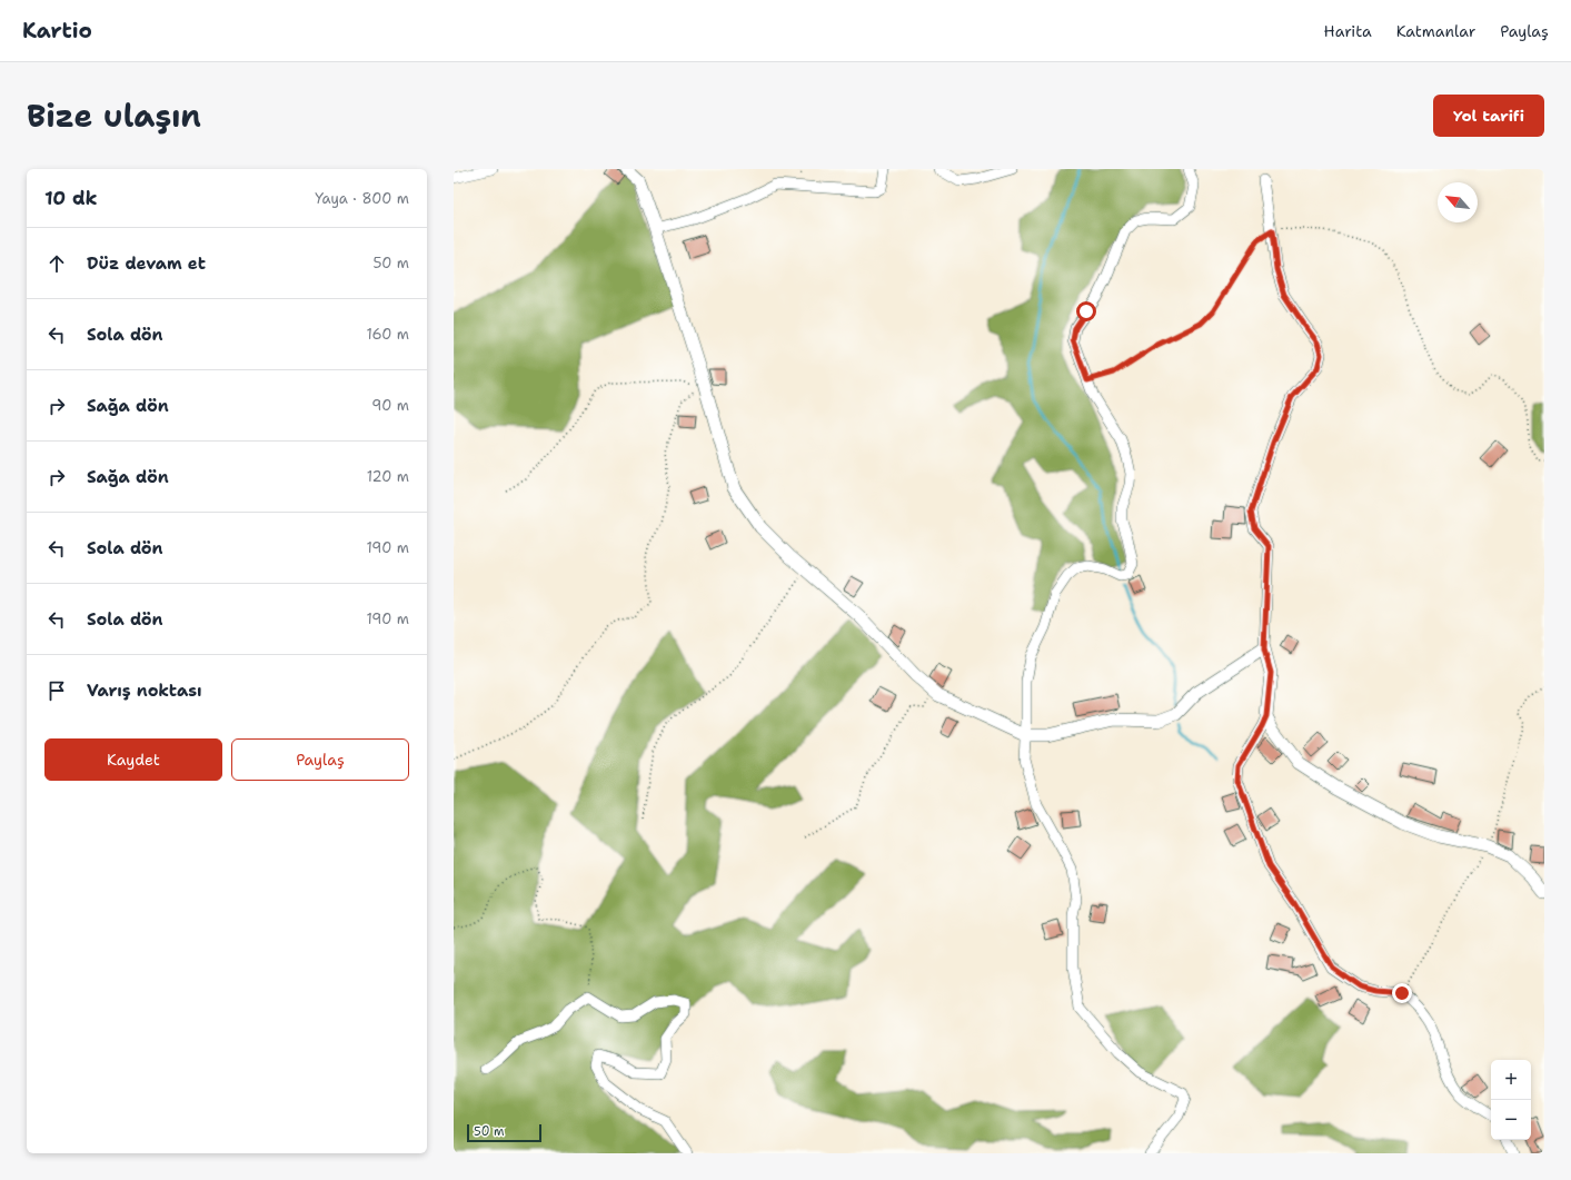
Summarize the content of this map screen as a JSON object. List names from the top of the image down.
{
  "scale_bar": "50 m",
  "north": "top left",
  "page": {
    "header": "Kartio",
    "nav": ["Harita", "Katmanlar", "Paylaş"],
    "title": "Bize ulaşın",
    "buttons": [
      "Yol tarifi",
      ["Kaydet", "Paylaş"]
    ],
    "heading": ["10 dk", "Yaya · 800 m"],
    "list": [
      ["Düz devam et", "50 m"],
      ["Sola dön", "160 m"],
      ["Sağa dön", "90 m"],
      ["Sağa dön", "120 m"],
      ["Sola dön", "190 m"],
      ["Sola dön", "190 m"],
      "Varış noktası"
    ],
    "map_buttons": ["+", "−"],
    "scale": "50 m"
  }
}
